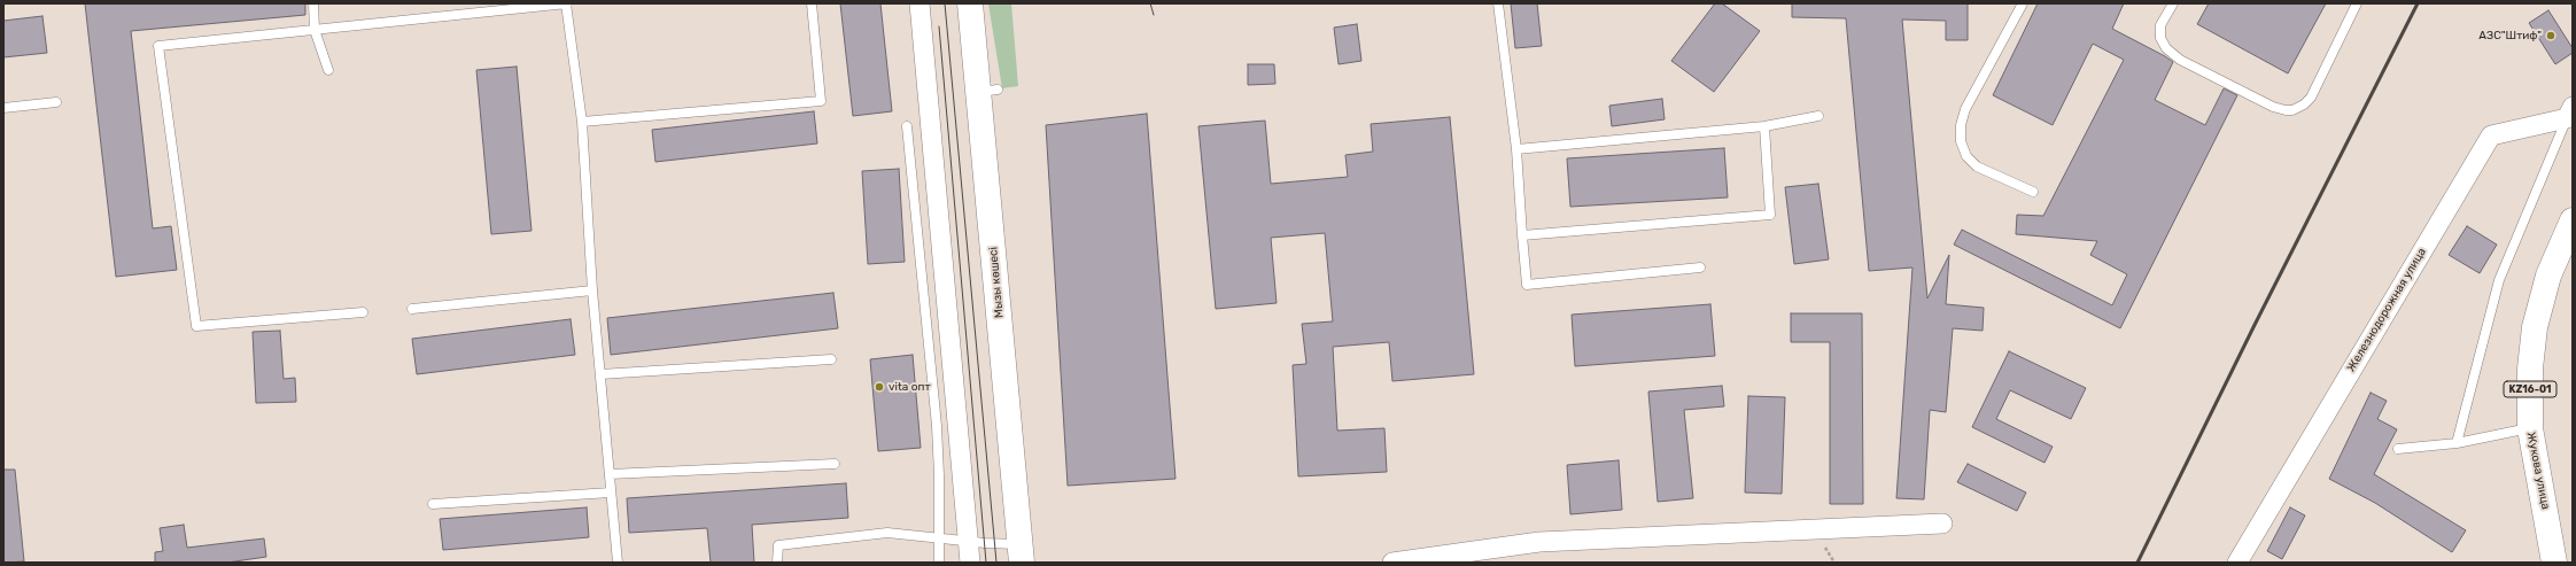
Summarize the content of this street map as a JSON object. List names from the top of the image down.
{
  "streets": {
    "main road": ["Мызы көшесі", "KZ16-01", "Жукова улица"],
    "street": ["Железнодорожная улица"]
  },
  "places": ["АЗС\"Штиф\"", "vita опт"]
}
